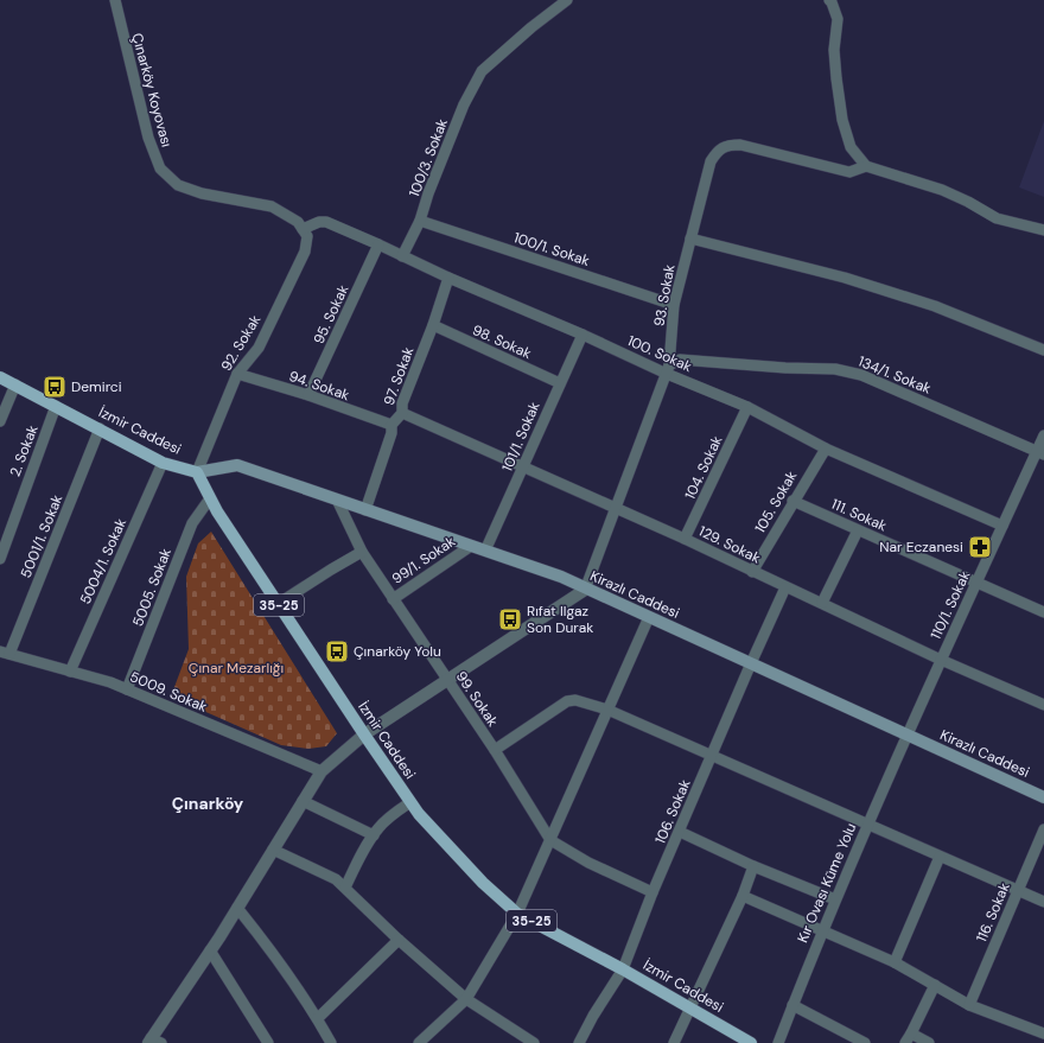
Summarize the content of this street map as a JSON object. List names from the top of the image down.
{
  "streets": {
    "main road": ["İzmir Caddesi", "Kirazlı Caddesi", "35-25"],
    "street": [
      "Çınarköy Koyovası",
      "100/3. Sokak",
      "100/1. Sokak",
      "93. Sokak",
      "95. Sokak",
      "98. Sokak",
      "92. Sokak",
      "100. Sokak",
      "134/1. Sokak",
      "97. Sokak",
      "94. Sokak",
      "101/1. Sokak",
      "2. Sokak",
      "104. Sokak",
      "105. Sokak",
      "111. Sokak",
      "5001/1. Sokak",
      "129. Sokak",
      "99/1. Sokak",
      "5004/1. Sokak",
      "5005. Sokak",
      "110/1. Sokak",
      "5009. Sokak",
      "99. Sokak",
      "106. Sokak",
      "Kır Ovası Küme Yolu",
      "116. Sokak"
    ]
  },
  "crossings": [
    ["Çınarköy Koyovası", "92. Sokak"],
    ["Çınarköy Koyovası", "100. Sokak"],
    ["100/3. Sokak", "100/1. Sokak"],
    ["100/3. Sokak", "100. Sokak"],
    ["100/1. Sokak", "93. Sokak"],
    ["93. Sokak", "100. Sokak"],
    ["93. Sokak", "134/1. Sokak"],
    ["93. Sokak", "129. Sokak"],
    ["93. Sokak", "Kirazlı Caddesi"],
    ["95. Sokak", "100. Sokak"],
    ["95. Sokak", "94. Sokak"],
    ["98. Sokak", "97. Sokak"],
    ["98. Sokak", "101/1. Sokak"],
    ["92. Sokak", "100. Sokak"],
    ["92. Sokak", "94. Sokak"],
    ["92. Sokak", "İzmir Caddesi"],
    ["92. Sokak", "Kirazlı Caddesi"],
    ["100. Sokak", "134/1. Sokak"],
    ["100. Sokak", "97. Sokak"],
    ["100. Sokak", "101/1. Sokak"],
    ["100. Sokak", "104. Sokak"],
    ["100. Sokak", "105. Sokak"],
    ["100. Sokak", "110/1. Sokak"],
    ["134/1. Sokak", "110/1. Sokak"],
    ["97. Sokak", "94. Sokak"],
    ["97. Sokak", "129. Sokak"],
    ["97. Sokak", "Kirazlı Caddesi"],
    ["İzmir Caddesi", "2. Sokak"],
    ["İzmir Caddesi", "5001/1. Sokak"],
    ["İzmir Caddesi", "5004/1. Sokak"],
    ["İzmir Caddesi", "5005. Sokak"],
    ["İzmir Caddesi", "Kirazlı Caddesi"],
    ["İzmir Caddesi", "106. Sokak"],
    ["101/1. Sokak", "129. Sokak"],
    ["101/1. Sokak", "Kirazlı Caddesi"],
    ["104. Sokak", "129. Sokak"],
    ["105. Sokak", "111. Sokak"],
    ["105. Sokak", "129. Sokak"],
    ["111. Sokak", "110/1. Sokak"],
    ["5001/1. Sokak", "5009. Sokak"],
    ["129. Sokak", "110/1. Sokak"],
    ["129. Sokak", "106. Sokak"],
    ["99/1. Sokak", "Kirazlı Caddesi"],
    ["99/1. Sokak", "99. Sokak"],
    ["5004/1. Sokak", "5009. Sokak"],
    ["5005. Sokak", "5009. Sokak"],
    ["Kirazlı Caddesi", "110/1. Sokak"],
    ["Kirazlı Caddesi", "99. Sokak"],
    ["Kirazlı Caddesi", "106. Sokak"],
    ["Kirazlı Caddesi", "Kır Ovası Küme Yolu"],
    ["110/1. Sokak", "Kır Ovası Küme Yolu"]
  ],
  "districts": ["Çınarköy"],
  "parks": ["Çınar Mezarlığı"],
  "places": {
    "bus stop": ["Demirci", "Rıfat Ilgaz Son Durak", "Çınarköy Yolu"],
    "pharmacy": ["Nar Eczanesi"]
  }
}
